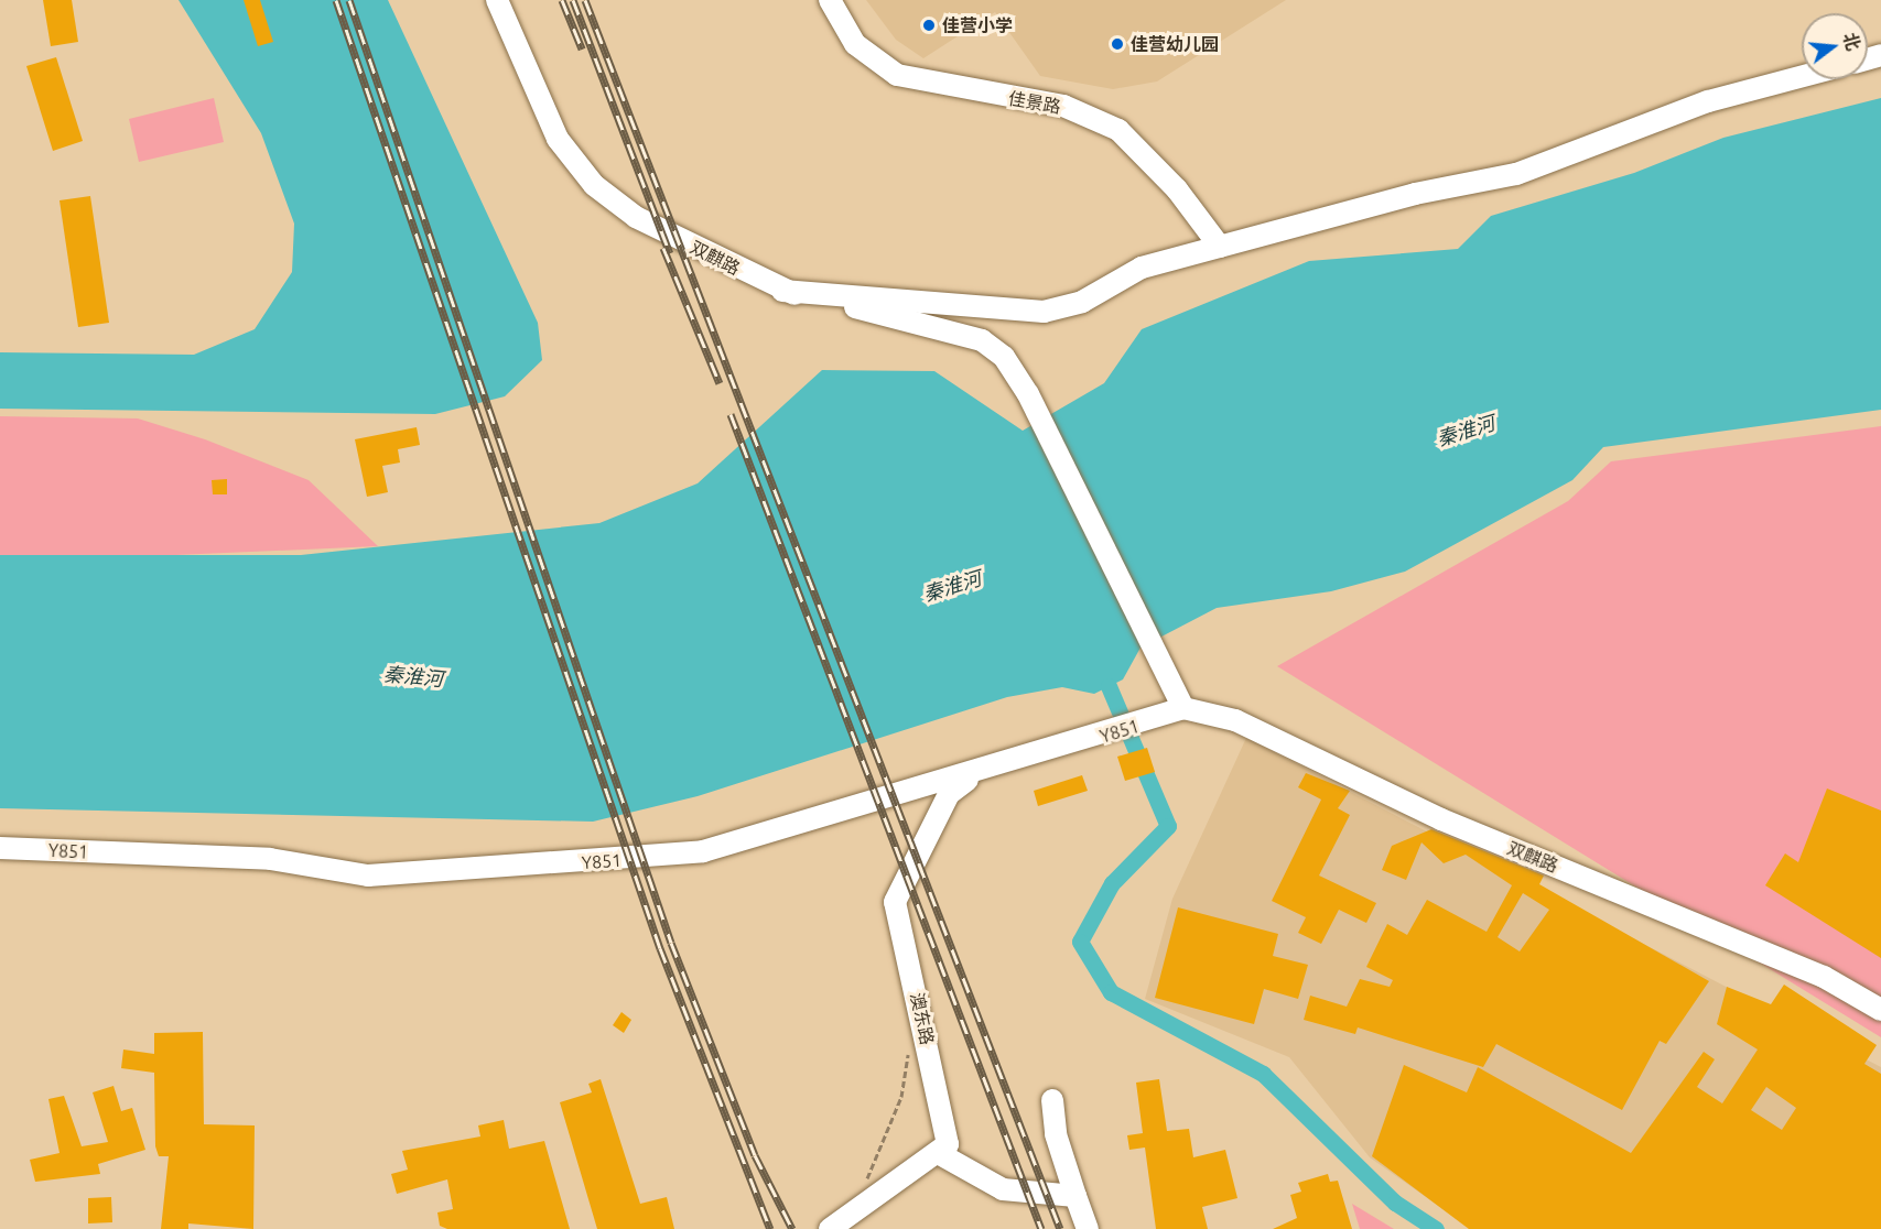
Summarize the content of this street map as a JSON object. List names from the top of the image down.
{
  "streets": {
    "street": [
      "佳景路",
      "双麒路",
      "Y851",
      "澳东路"
    ]
  },
  "crossings": [
    ["双麒路", "Y851"],
    ["Y851", "澳东路"]
  ],
  "water": ["秦淮河"],
  "places": ["佳营小学", "佳营幼儿园"],
  "north": "right"
}
